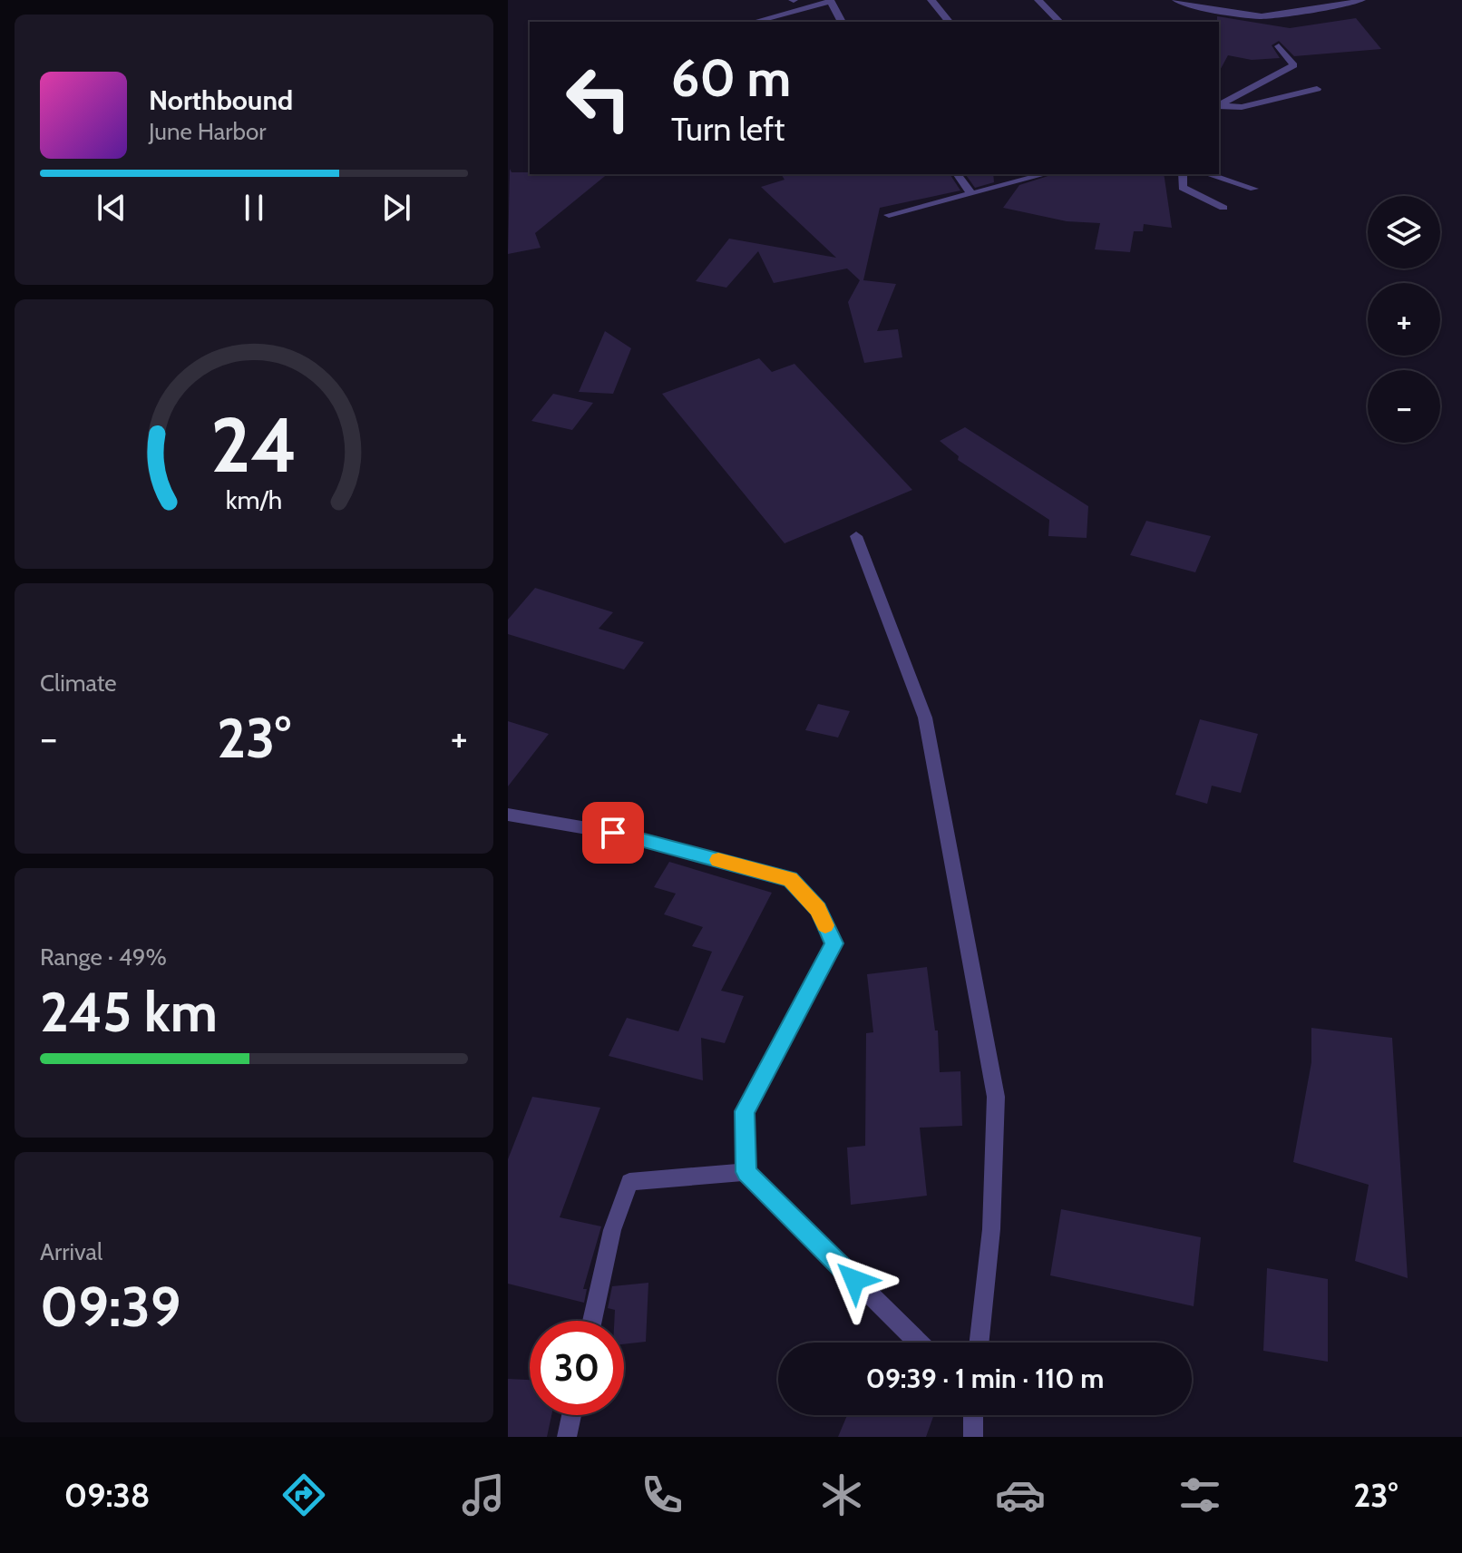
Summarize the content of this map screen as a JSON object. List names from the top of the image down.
{
  "page": {
    "turn": ["60 m", "Turn left"],
    "song": ["Northbound", "June Harbor"],
    "map_buttons": ["+", "−"],
    "tile": [
      "Climate",
      ["Range · 49%", "245 km"],
      ["Arrival", "09:39"]
    ],
    "heat": ["−", "23°", "+"],
    "limit": "30",
    "trip": "09:39 · 1 min · 110 m",
    "tabs": ["09:38", "23°"],
    "gauge": ["24", "km/h"]
  }
}
